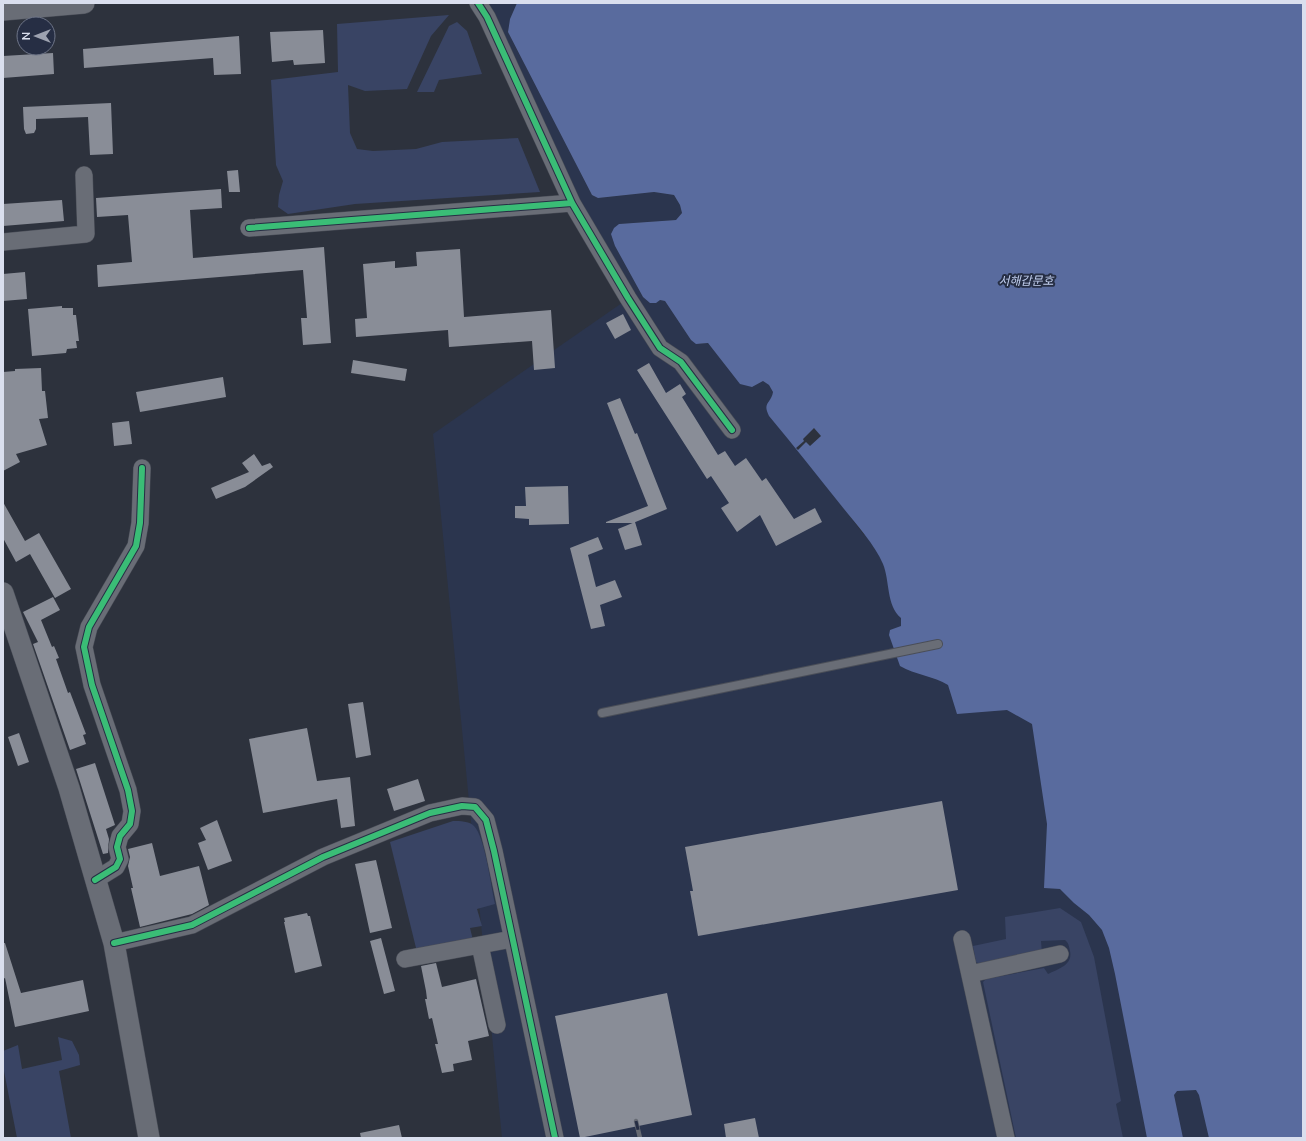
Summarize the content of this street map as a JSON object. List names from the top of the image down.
{
  "water": ["서해갑문호"],
  "north": "left"
}
